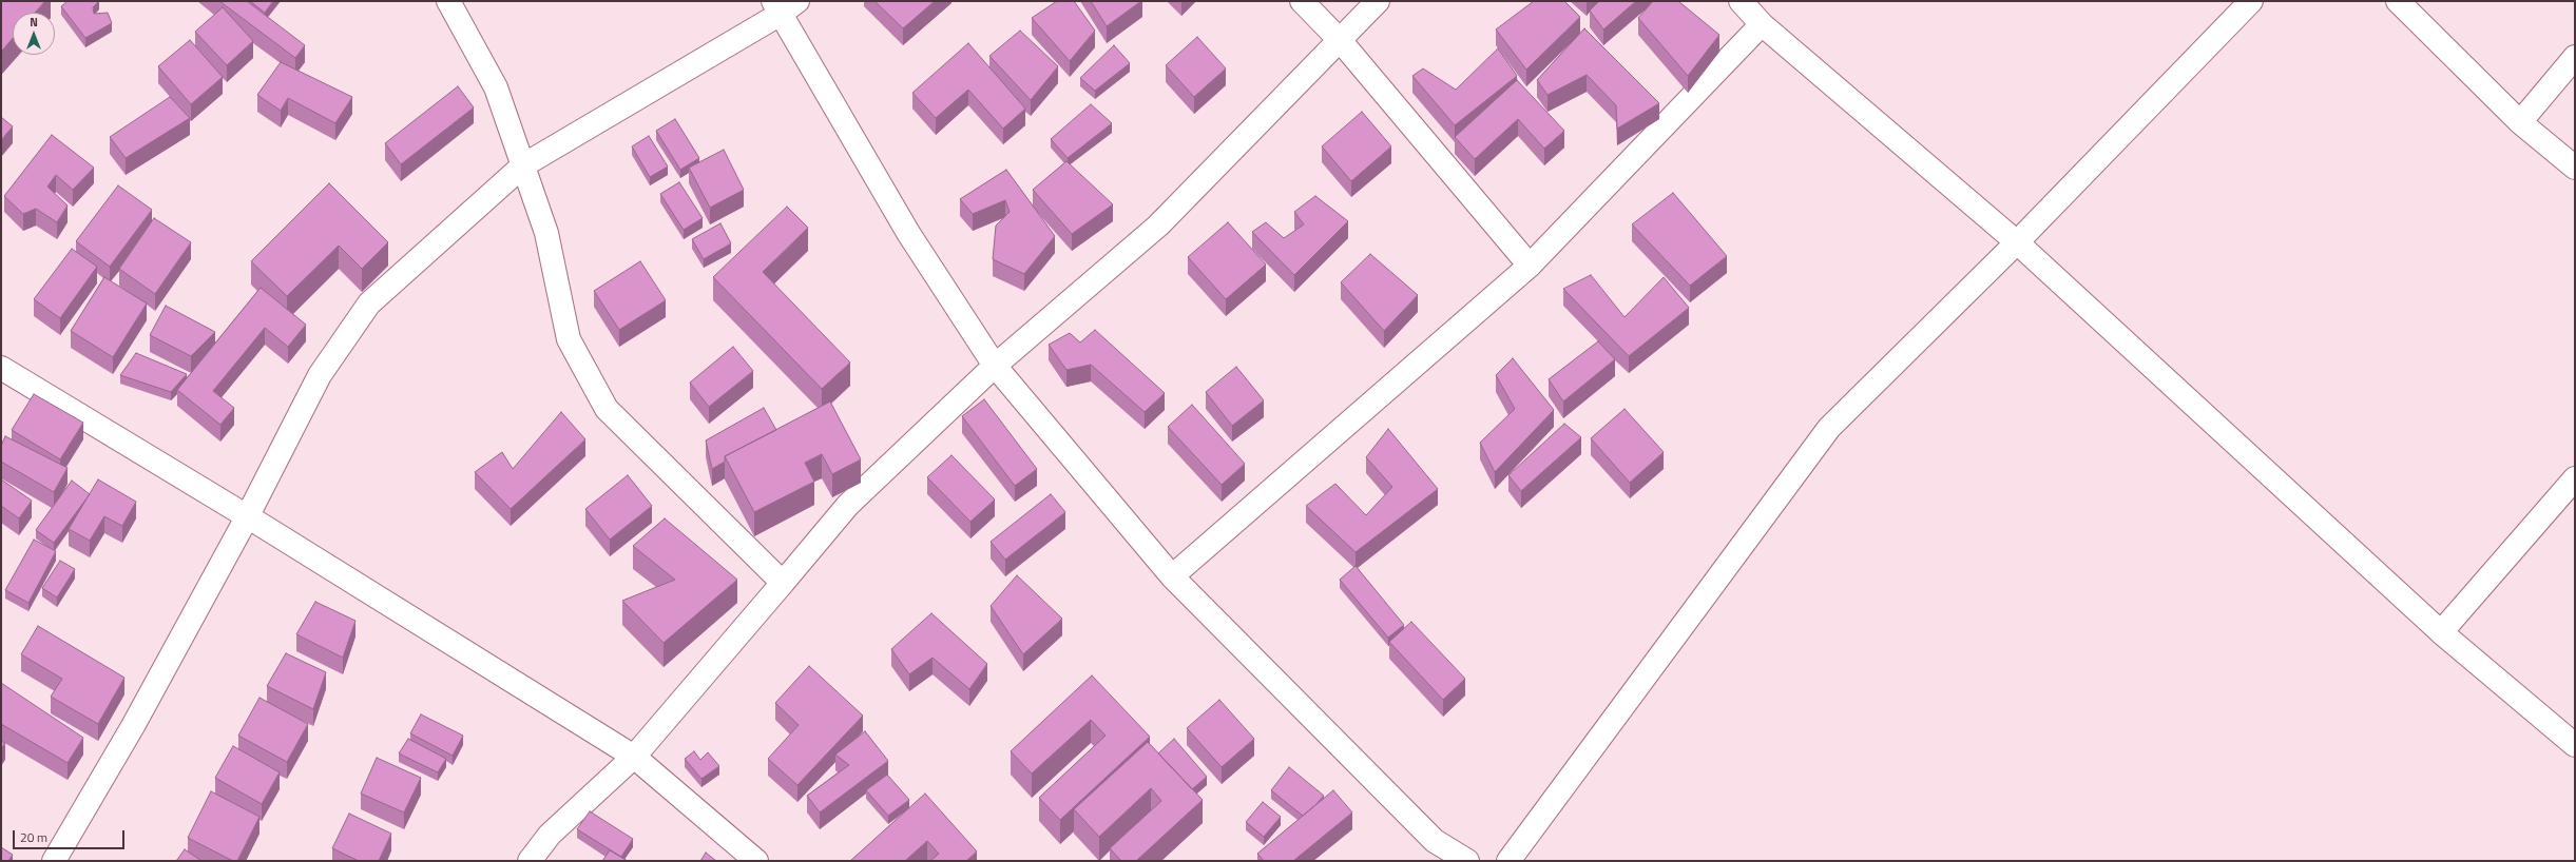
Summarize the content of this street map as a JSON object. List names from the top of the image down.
{
  "scale_bar": "20 m",
  "north": "top"
}
